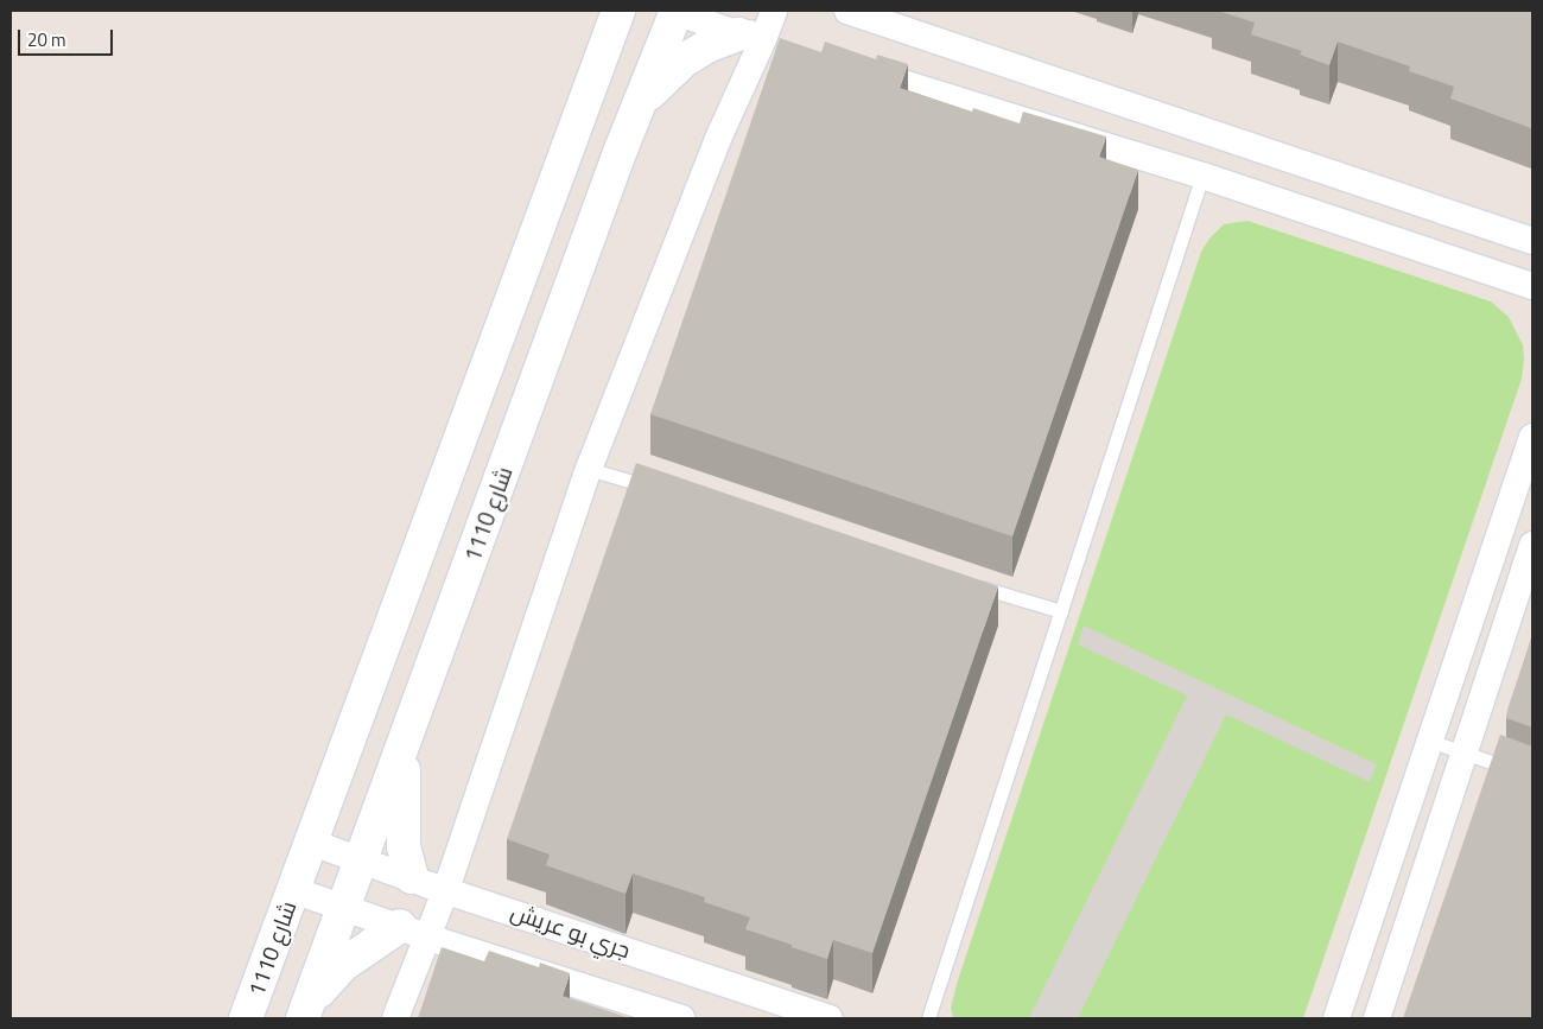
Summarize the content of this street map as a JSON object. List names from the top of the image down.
{
  "streets": {
    "street": ["شارع 1110", "جري بو عريش"]
  },
  "crossings": [
    ["شارع 1110", "جري بو عريش"]
  ],
  "scale_bar": "20 m"
}
